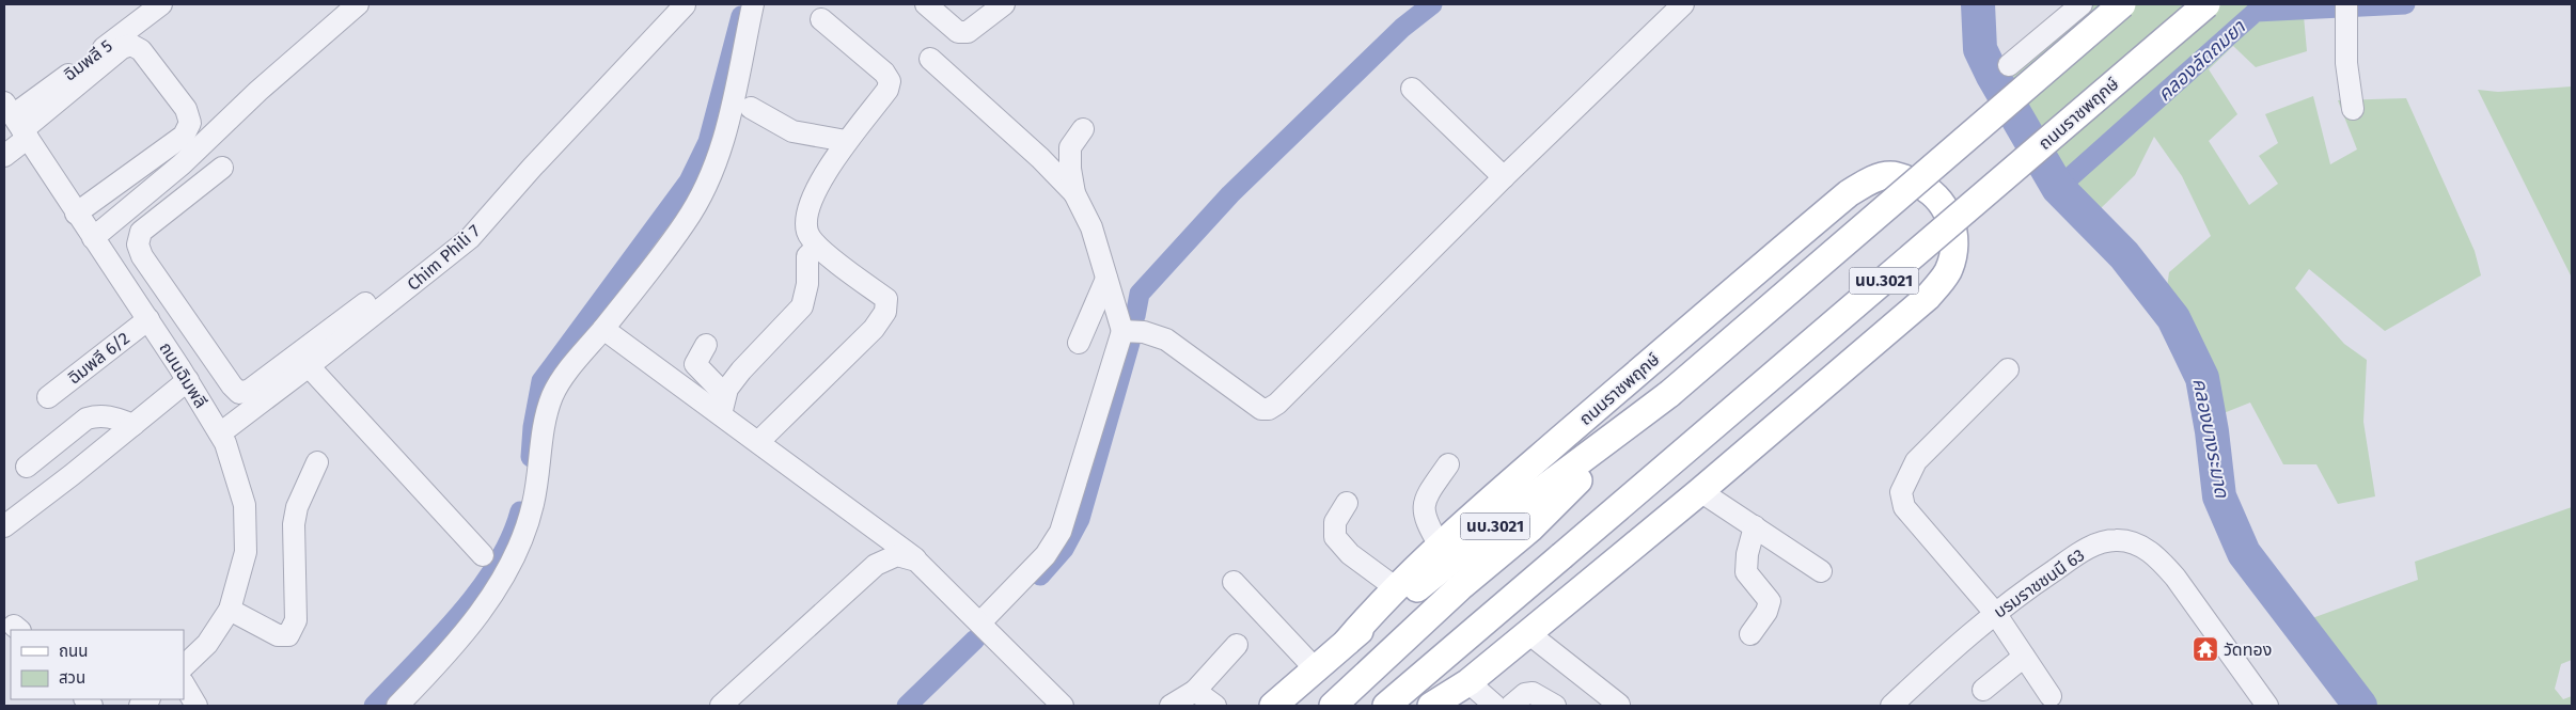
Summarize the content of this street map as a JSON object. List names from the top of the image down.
{
  "streets": {
    "main road": ["ถนนราชพฤกษ์", "นบ.3021"],
    "street": [
      "ฉิมพลี 5",
      "Chim Phili 7",
      "ฉิมพลี 6/2",
      "ถนนฉิมพลี",
      "บรมราชชนนี 63"
    ]
  },
  "crossings": [
    ["ฉิมพลี 5", "ถนนฉิมพลี"],
    ["Chim Phili 7", "ถนนฉิมพลี"],
    ["ฉิมพลี 6/2", "ถนนฉิมพลี"]
  ],
  "water": ["คลองลัดถมยา", "คลองบางระมาด"],
  "places": {
    "temple": ["วัดทอง"]
  },
  "legend": ["ถนน", "สวน"]
}
